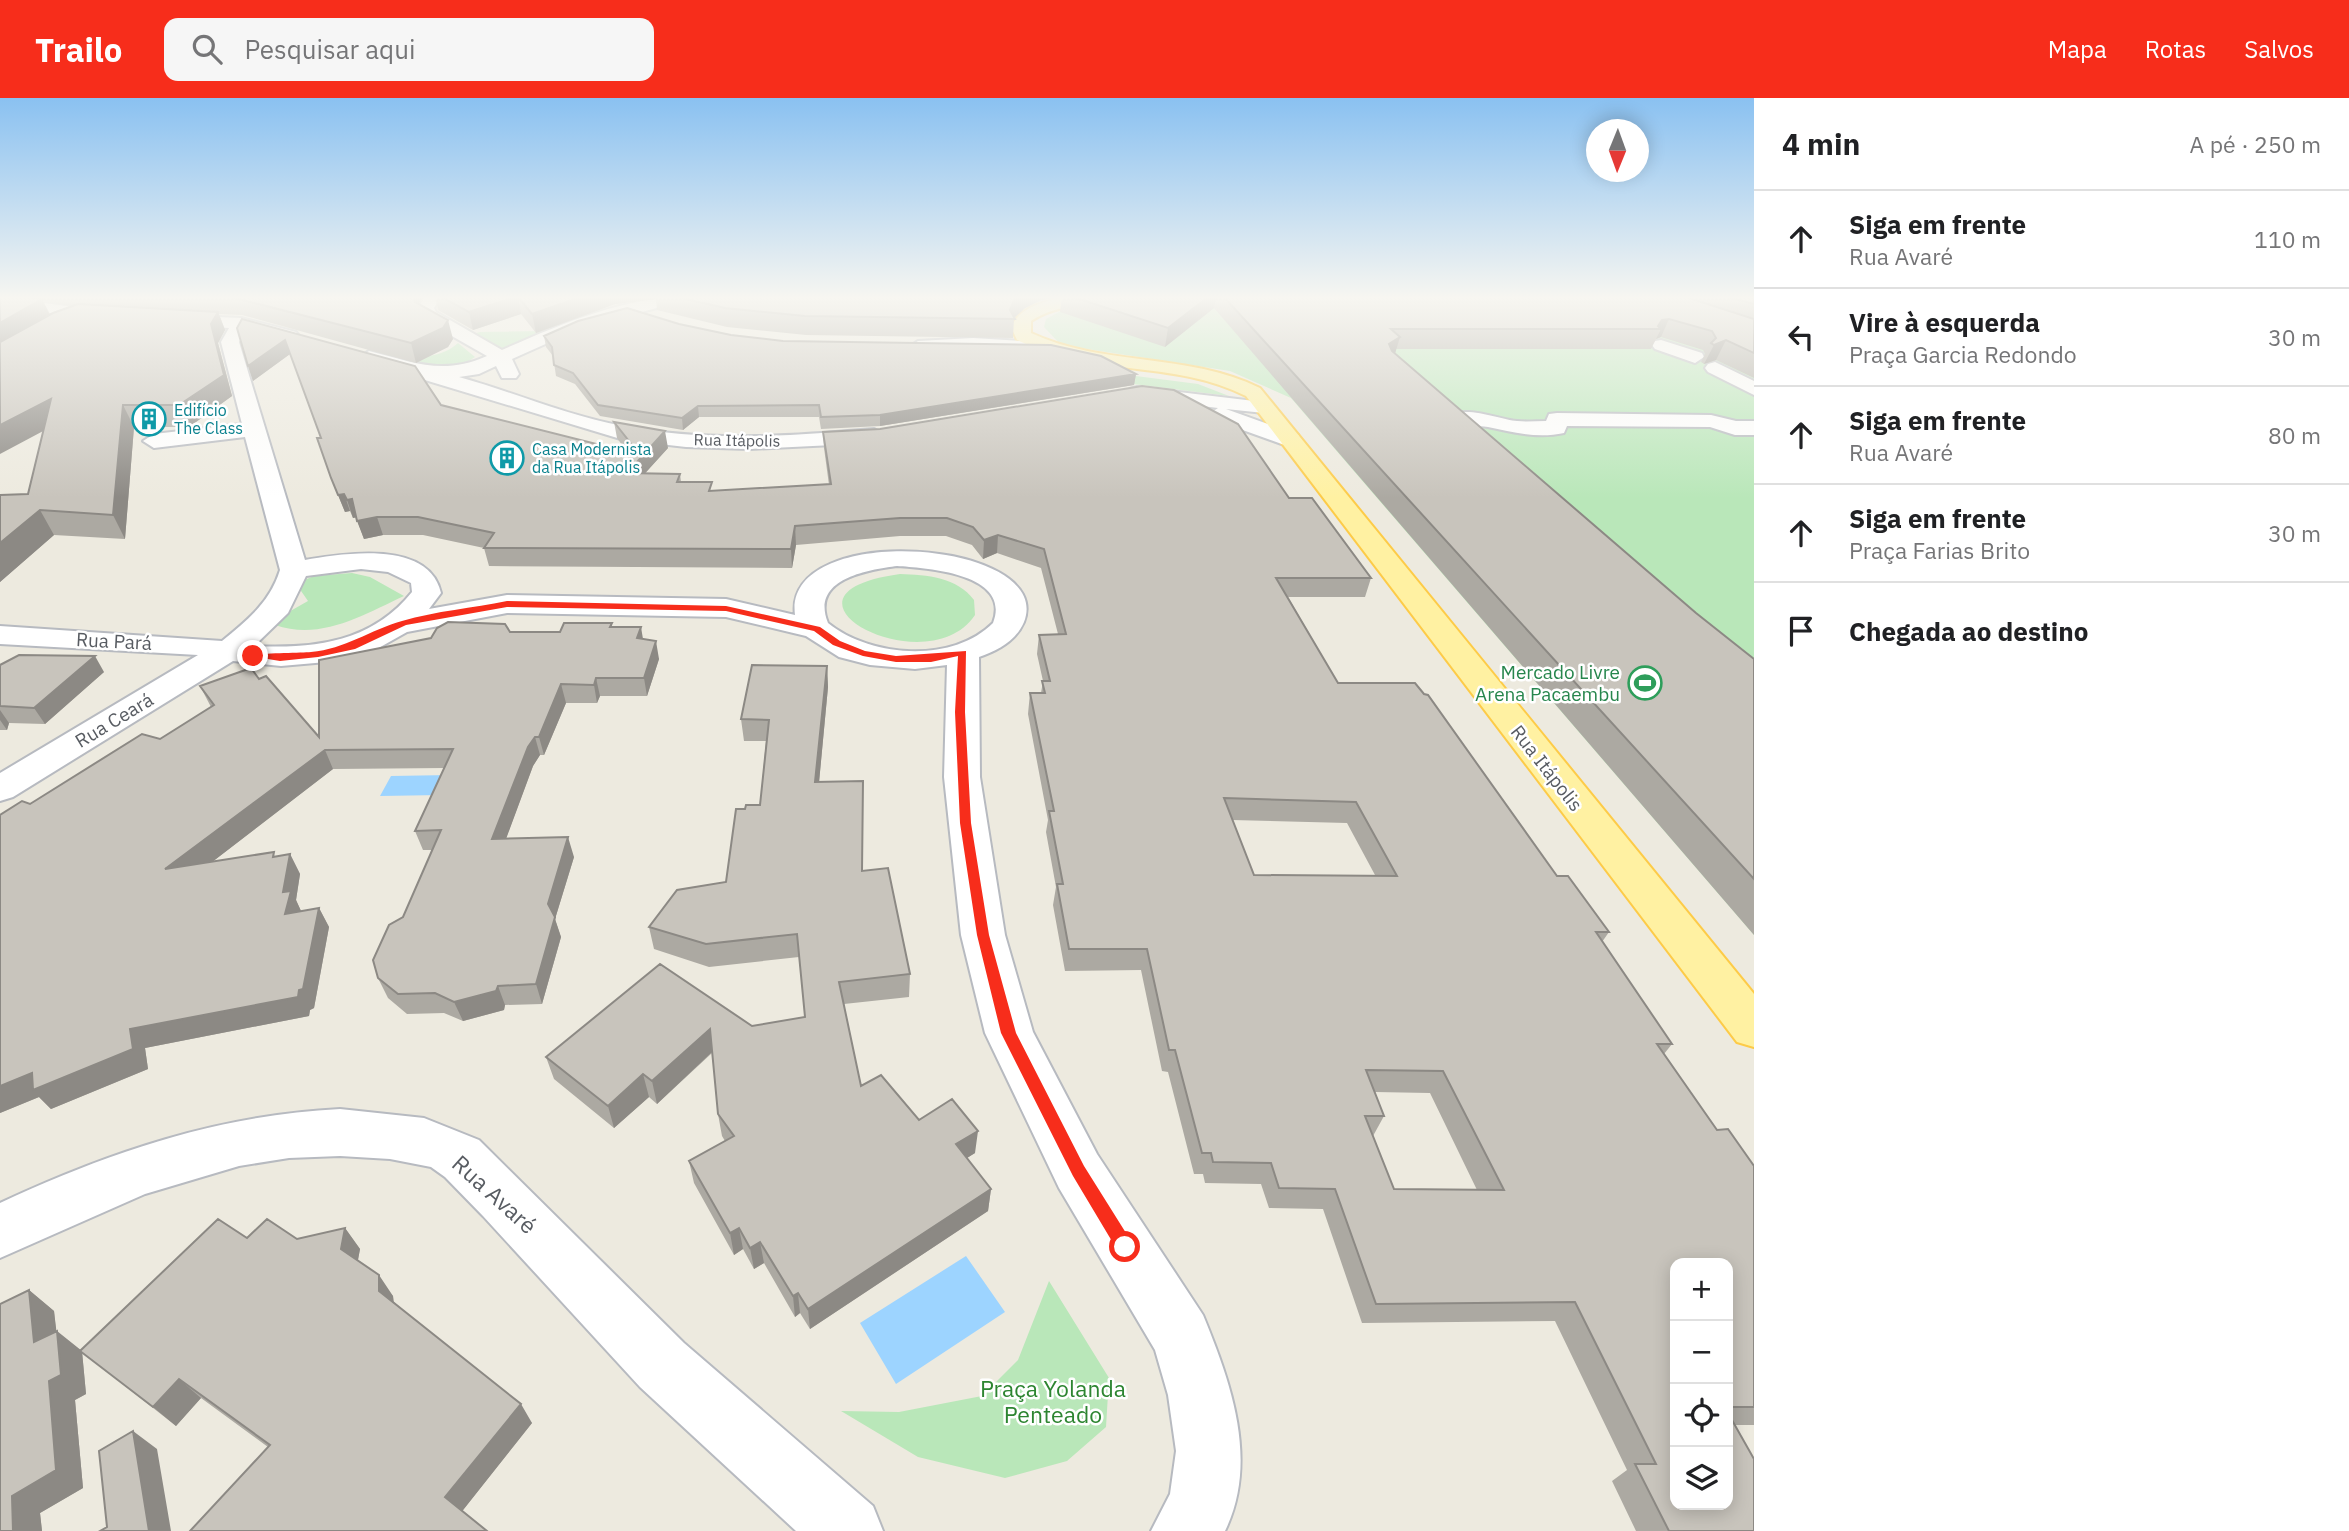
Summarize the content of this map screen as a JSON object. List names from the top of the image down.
{
  "streets": {
    "main road": ["Rua Itápolis"],
    "street": ["Rua Pará", "Rua Ceará", "Rua Avaré"]
  },
  "crossings": [
    ["Rua Pará", "Rua Ceará"]
  ],
  "parks": ["Praça Yolanda Penteado"],
  "places": {
    "building": ["Edifício The Class", "Casa Modernista da Rua Itápolis"],
    "sports": ["Mercado Livre Arena Pacaembu"]
  },
  "north": "bottom",
  "page": {
    "header": "Trailo",
    "search": "Pesquisar aqui",
    "nav": ["Mapa", "Rotas", "Salvos"],
    "heading": ["4 min", "A pé · 250 m"],
    "list": [
      ["Siga em frente", "Rua Avaré", "110 m"],
      ["Vire à esquerda", "Praça Garcia Redondo", "30 m"],
      ["Siga em frente", "Rua Avaré", "80 m"],
      ["Siga em frente", "Praça Farias Brito", "30 m"],
      "Chegada ao destino"
    ],
    "map_buttons": ["+", "−"]
  }
}
